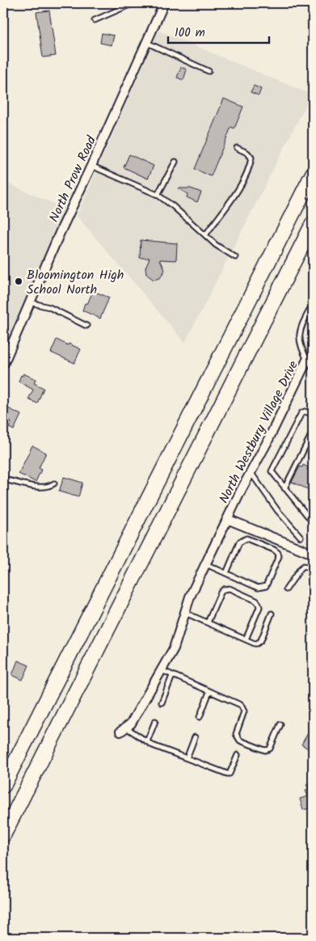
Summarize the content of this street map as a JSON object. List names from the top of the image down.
{
  "streets": {
    "street": ["North Prow Road", "North Westbury Village Drive"]
  },
  "places": ["Bloomington High School North"],
  "scale_bar": "100 m"
}
